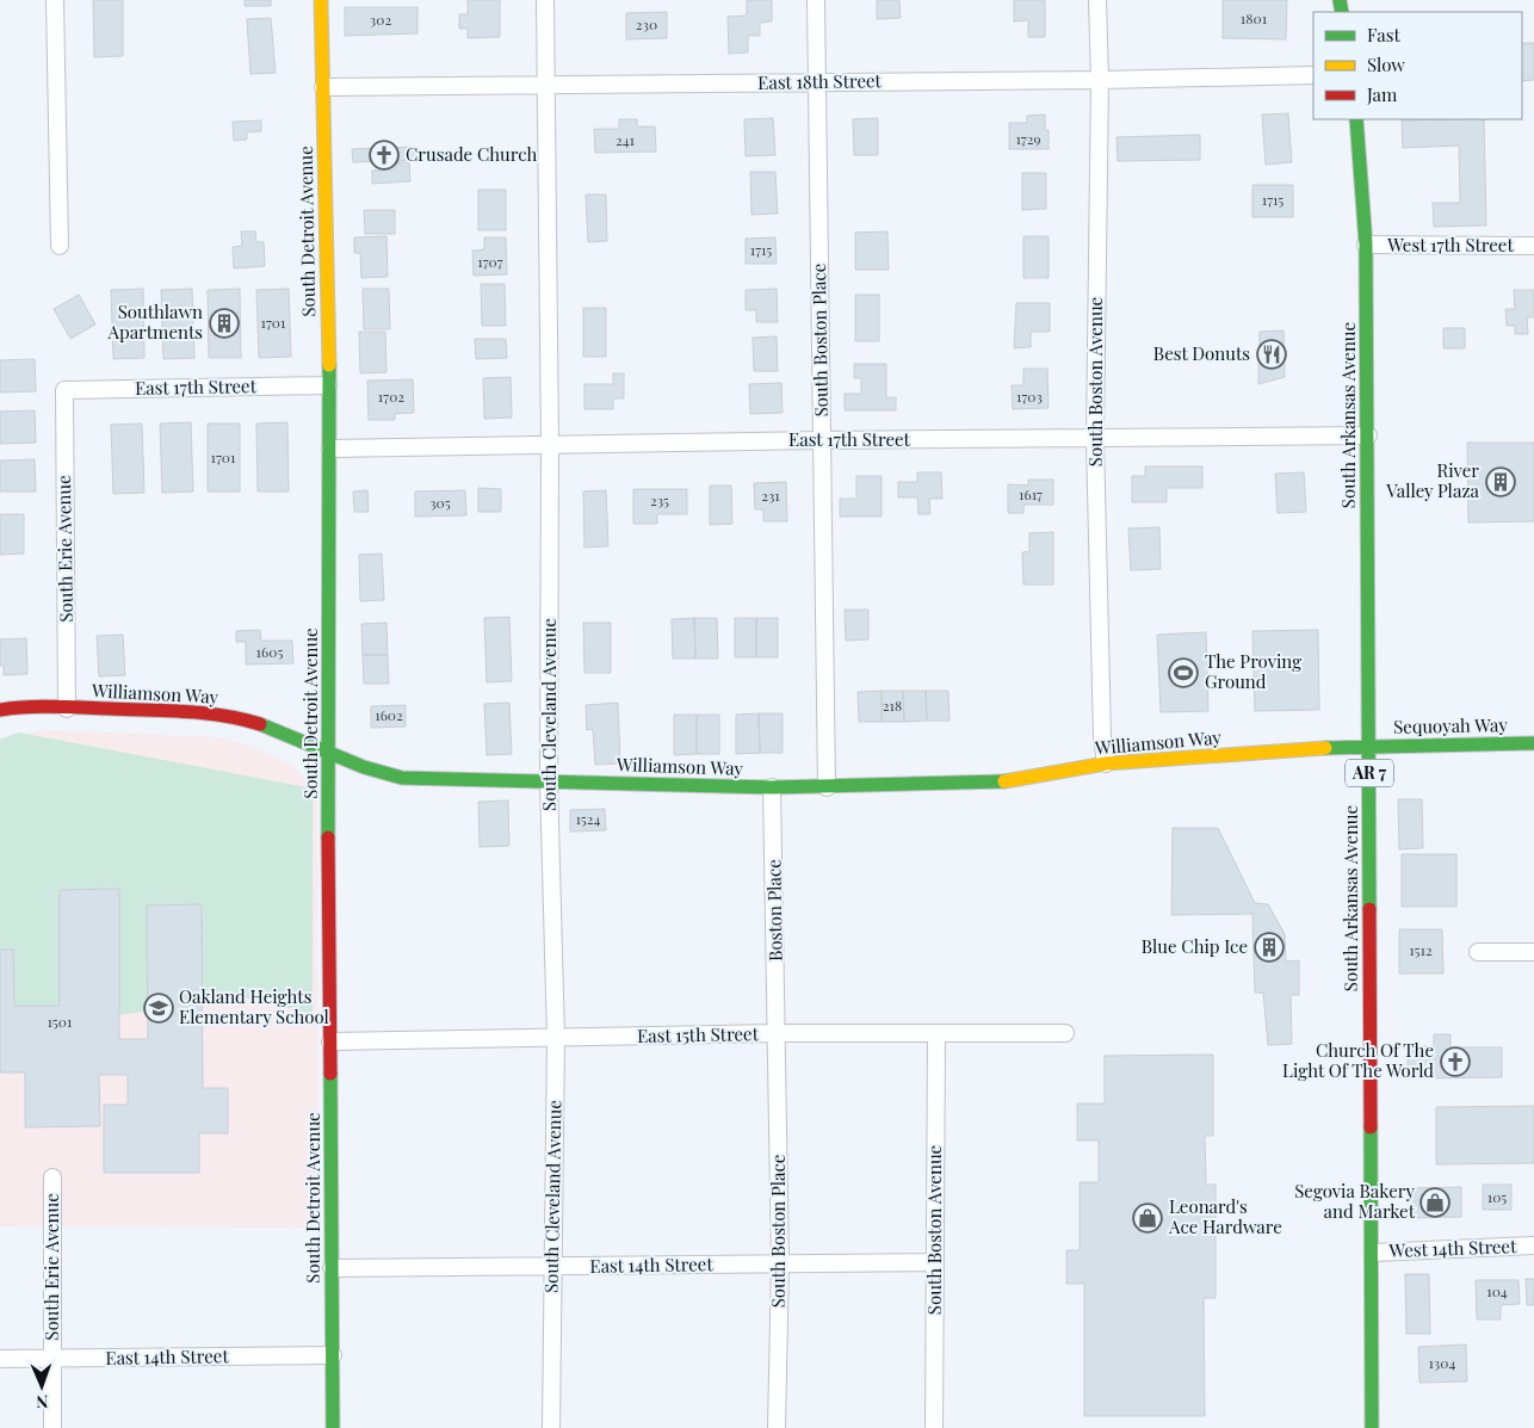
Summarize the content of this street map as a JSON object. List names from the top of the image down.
{
  "streets": {
    "main road": [
      "South Detroit Avenue",
      "South Arkansas Avenue",
      "Williamson Way",
      "Sequoyah Way",
      "AR 7"
    ],
    "street": [
      "East 18th Street",
      "West 17th Street",
      "South Boston Place",
      "South Boston Avenue",
      "East 17th Street",
      "South Erie Avenue",
      "South Cleveland Avenue",
      "Boston Place",
      "East 15th Street",
      "West 14th Street",
      "East 14th Street"
    ]
  },
  "crossings": [
    ["East 18th Street", "South Detroit Avenue"],
    ["East 18th Street", "South Boston Place"],
    ["East 18th Street", "South Boston Avenue"],
    ["East 18th Street", "South Cleveland Avenue"],
    ["South Detroit Avenue", "East 17th Street"],
    ["South Detroit Avenue", "Williamson Way"],
    ["South Detroit Avenue", "East 15th Street"],
    ["South Detroit Avenue", "East 14th Street"],
    ["West 17th Street", "South Arkansas Avenue"],
    ["South Boston Place", "East 17th Street"],
    ["South Boston Place", "Williamson Way"],
    ["South Boston Place", "Boston Place"],
    ["South Boston Place", "East 15th Street"],
    ["South Boston Place", "East 14th Street"],
    ["South Boston Avenue", "East 17th Street"],
    ["South Boston Avenue", "Williamson Way"],
    ["South Boston Avenue", "East 15th Street"],
    ["South Boston Avenue", "East 14th Street"],
    ["East 17th Street", "South Arkansas Avenue"],
    ["East 17th Street", "South Erie Avenue"],
    ["East 17th Street", "South Cleveland Avenue"],
    ["South Arkansas Avenue", "Williamson Way"],
    ["South Arkansas Avenue", "Sequoyah Way"],
    ["South Arkansas Avenue", "West 14th Street"],
    ["South Erie Avenue", "Williamson Way"],
    ["South Erie Avenue", "East 14th Street"],
    ["Williamson Way", "South Cleveland Avenue"],
    ["Williamson Way", "Sequoyah Way"],
    ["Williamson Way", "Boston Place"],
    ["South Cleveland Avenue", "East 15th Street"],
    ["South Cleveland Avenue", "East 14th Street"],
    ["Boston Place", "East 15th Street"]
  ],
  "places": {
    "church": ["Crusade Church", "Church Of The Light Of The World"],
    "building": ["Southlawn Apartments", "River Valley Plaza", "Blue Chip Ice"],
    "restaurant": ["Best Donuts"],
    "sports": ["The Proving Ground"],
    "school or university": ["Oakland Heights Elementary School"],
    "shop": ["Segovia Bakery and Market", "Leonard's Ace Hardware"]
  },
  "house_numbers": [
    "1801",
    "302",
    "230",
    "1729",
    "241",
    "1715",
    "1715",
    "1707",
    "1701",
    "1702",
    "1703",
    "1701",
    "1617",
    "231",
    "235",
    "305",
    "1605",
    "218",
    "1602",
    "1524",
    "1512",
    "1501",
    "105",
    "104",
    "1304"
  ],
  "legend": ["Fast", "Slow", "Jam"],
  "north": "bottom"
}
